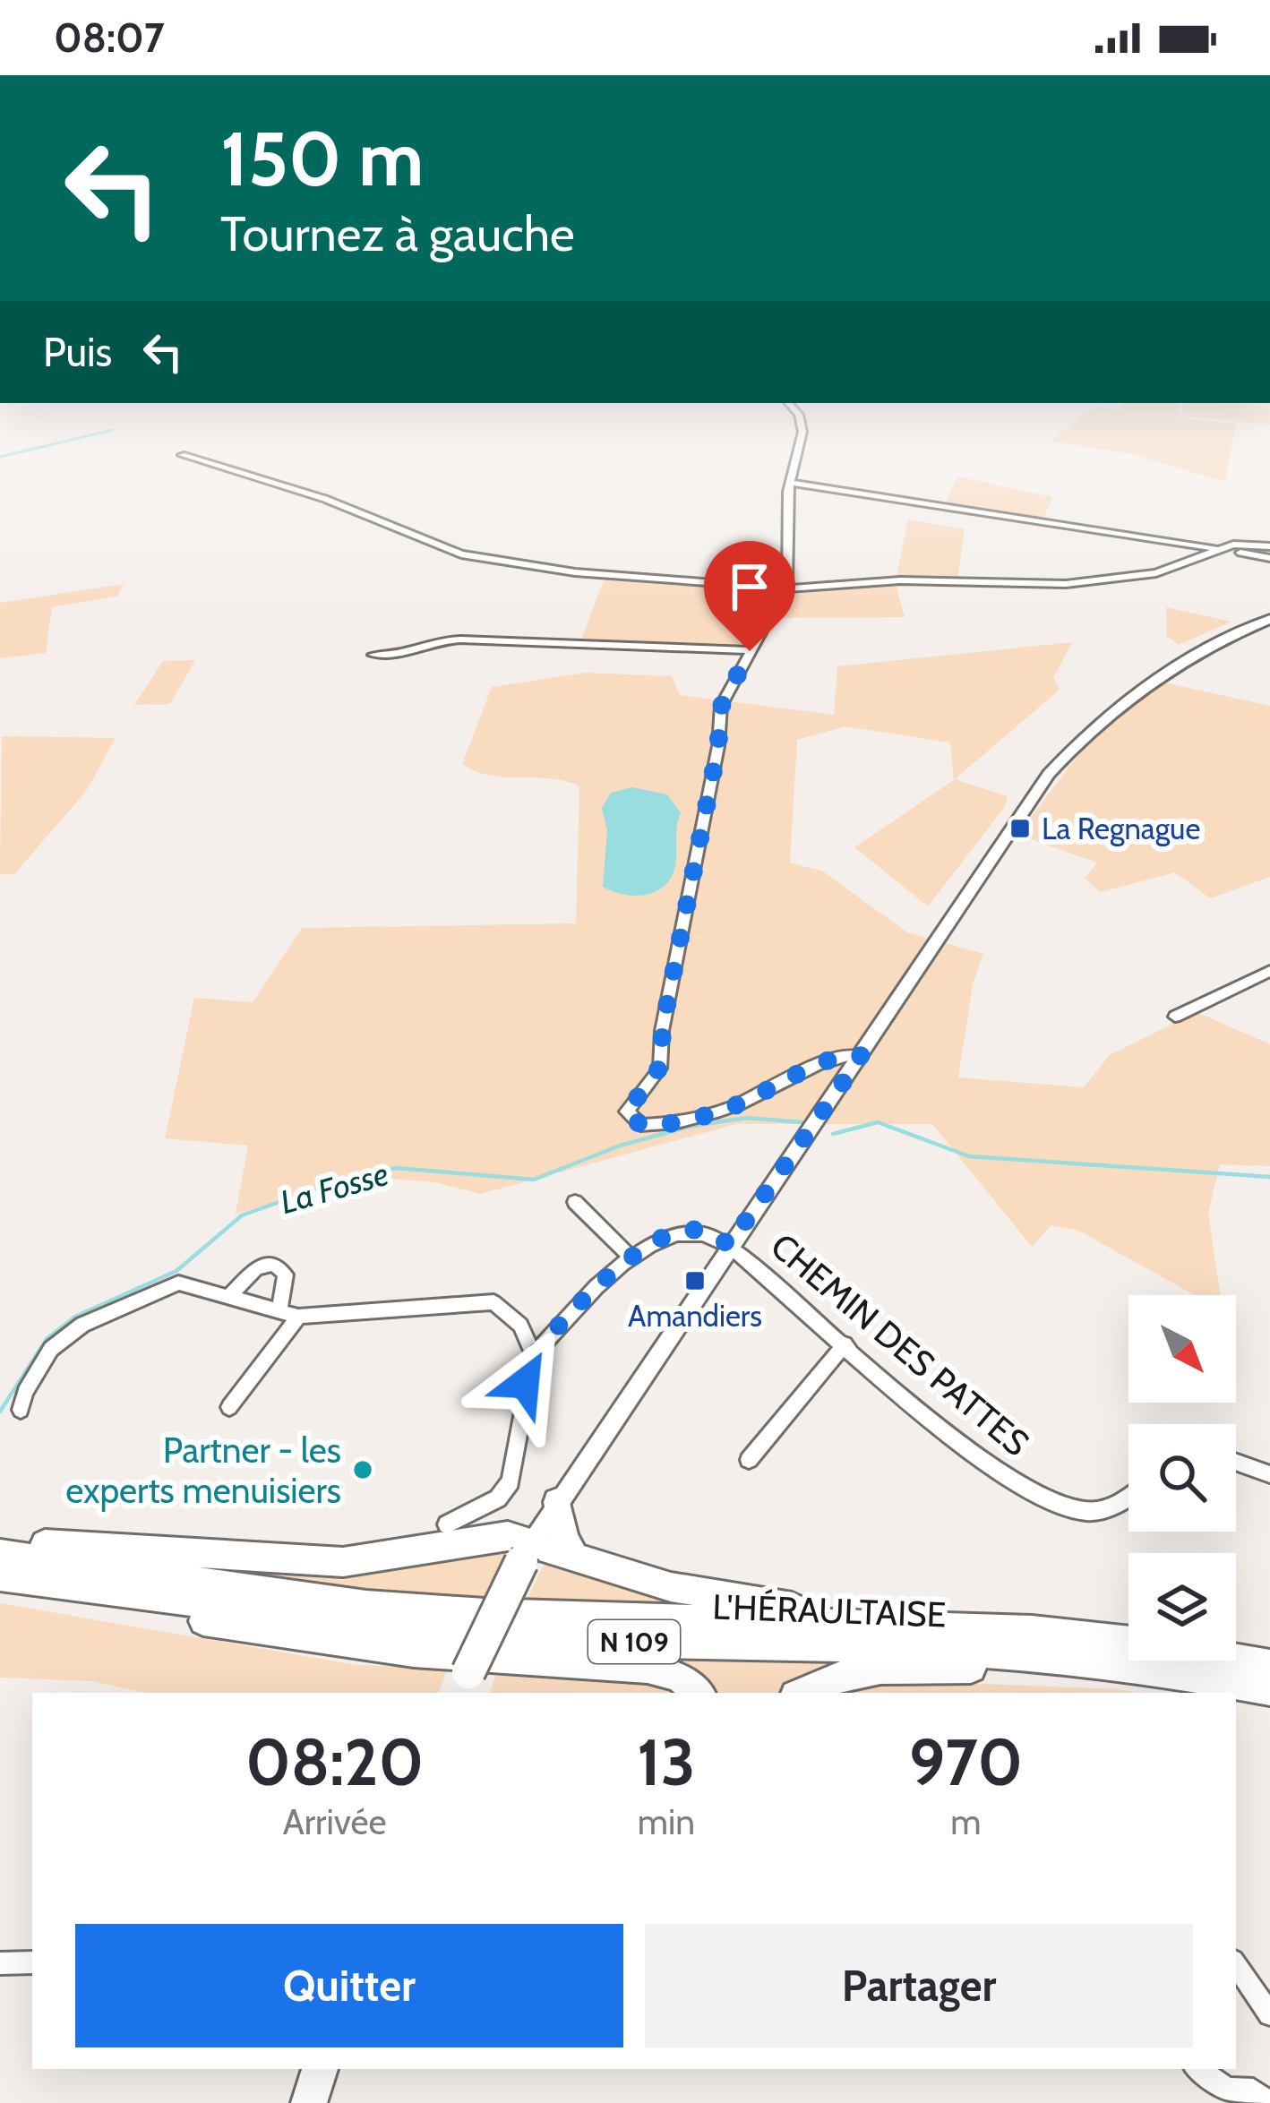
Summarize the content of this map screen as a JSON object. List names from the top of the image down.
{
  "streets": {
    "main road": ["L'HÉRAULTAISE", "N 109"],
    "street": ["CHEMIN DES PATTES"]
  },
  "water": ["La Fosse"],
  "places": {
    "transit": ["La Regnague", "Amandiers"],
    "other": ["Partner - les experts menuisiers"]
  },
  "north": "bottom right",
  "page": {
    "status": "08:07",
    "turn": ["150 m", "Tournez à gauche"],
    "then": "Puis",
    "eta": [
      "08:20",
      "Arrivée",
      "13",
      "min",
      "970",
      "m"
    ],
    "buttons": ["Quitter", "Partager"]
  }
}
